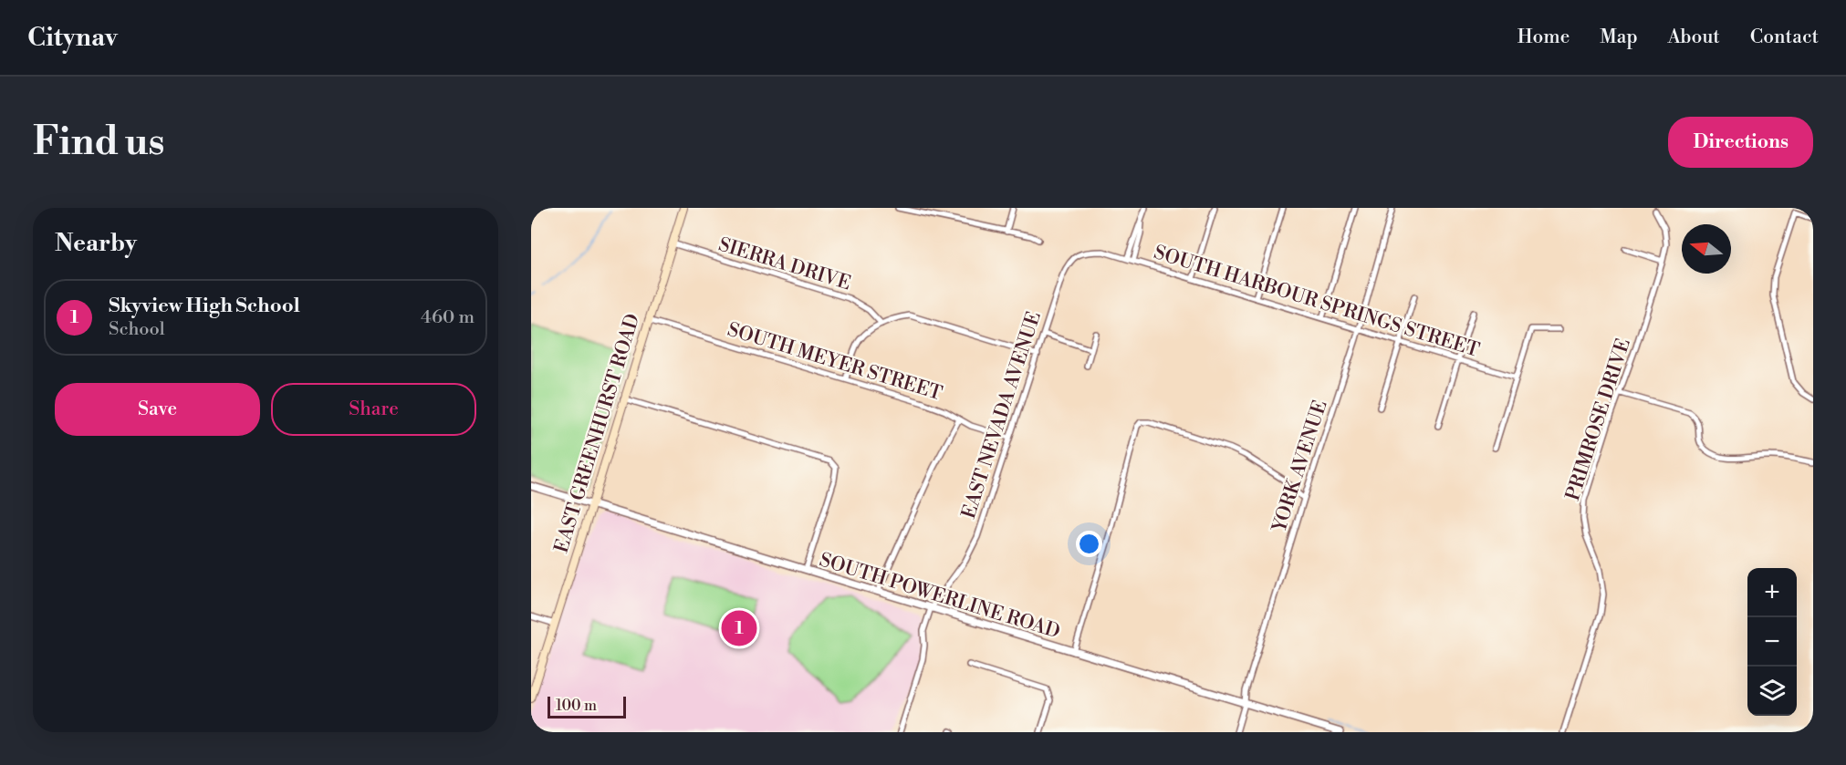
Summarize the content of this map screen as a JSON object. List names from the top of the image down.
{
  "streets": {
    "main road": ["EAST GREENHURST ROAD"],
    "street": [
      "SIERRA DRIVE",
      "SOUTH HARBOUR SPRINGS STREET",
      "SOUTH MEYER STREET",
      "EAST NEVADA AVENUE",
      "PRIMROSE DRIVE",
      "YORK AVENUE",
      "SOUTH POWERLINE ROAD"
    ]
  },
  "crossings": [
    ["SIERRA DRIVE", "EAST GREENHURST ROAD"],
    ["SOUTH HARBOUR SPRINGS STREET", "EAST NEVADA AVENUE"],
    ["SOUTH HARBOUR SPRINGS STREET", "YORK AVENUE"],
    ["SOUTH MEYER STREET", "EAST NEVADA AVENUE"],
    ["SOUTH MEYER STREET", "EAST GREENHURST ROAD"],
    ["EAST NEVADA AVENUE", "SOUTH POWERLINE ROAD"],
    ["EAST GREENHURST ROAD", "SOUTH POWERLINE ROAD"],
    ["YORK AVENUE", "SOUTH POWERLINE ROAD"]
  ],
  "scale_bar": "100 m",
  "north": "left",
  "page": {
    "header": "Citynav",
    "nav": [
      "Home",
      "Map",
      "About",
      "Contact"
    ],
    "buttons": [
      "Directions",
      ["Save", "Share"]
    ],
    "title": "Find us",
    "heading": "Nearby",
    "list": [
      {
        "mark": "1",
        "name": "Skyview High School",
        "note": "School",
        "value": "460 m"
      }
    ],
    "map_buttons": ["+", "−"],
    "pins": "1",
    "scale": "100 m"
  }
}
